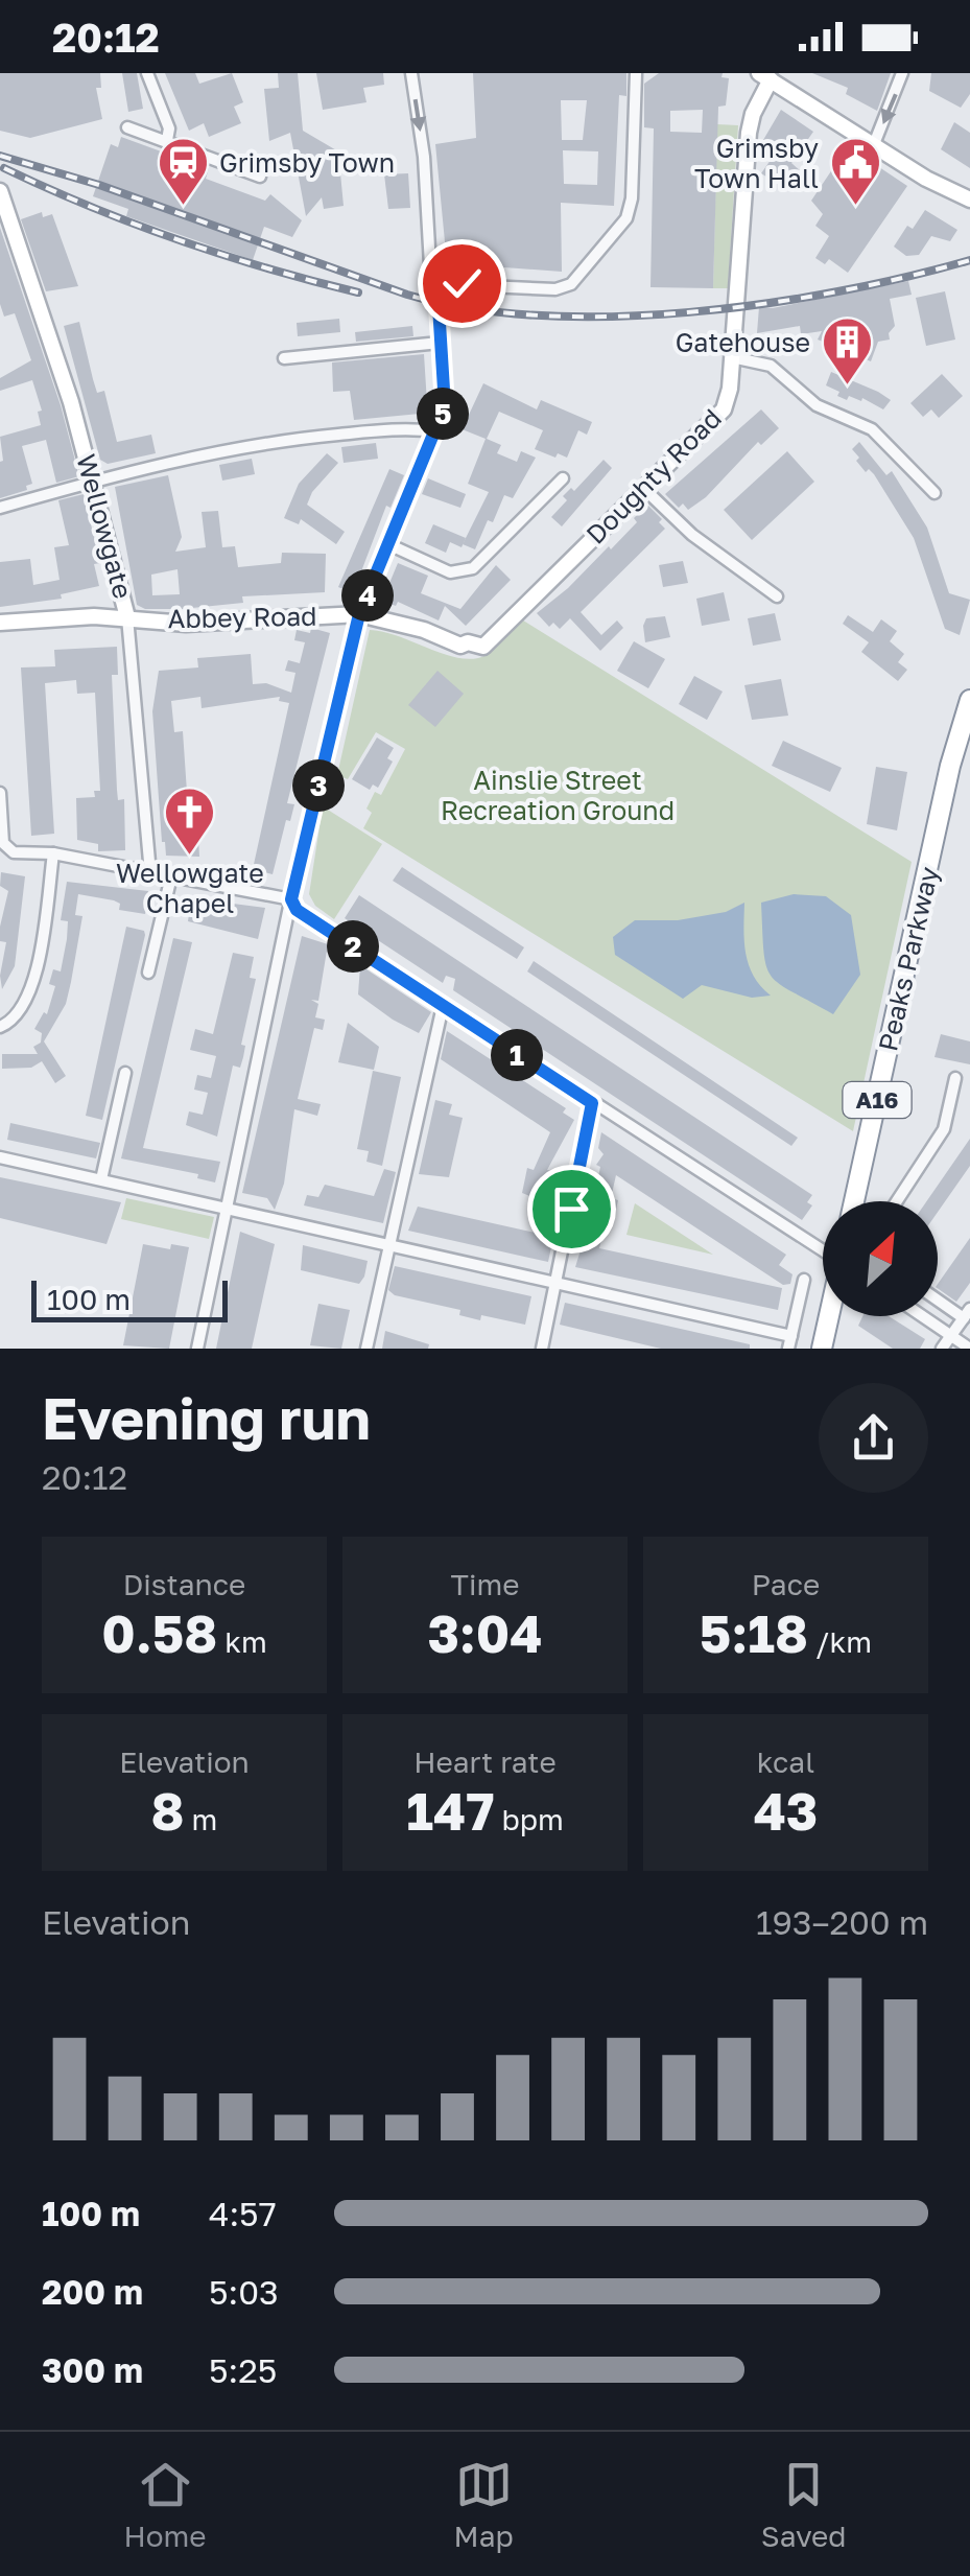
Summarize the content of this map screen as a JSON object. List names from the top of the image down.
{
  "streets": {
    "highway": ["Peaks Parkway", "A16"],
    "street": ["Doughty Road", "Wellowgate", "Abbey Road"]
  },
  "crossings": [
    ["Doughty Road", "Abbey Road"],
    ["Wellowgate", "Abbey Road"]
  ],
  "parks": ["Ainslie Street Recreation Ground"],
  "places": {
    "station": ["Grimsby Town"],
    "public building": ["Grimsby Town Hall"],
    "building": ["Gatehouse"],
    "church": ["Wellowgate Chapel"]
  },
  "scale_bar": "100 m",
  "north": "top right",
  "page": {
    "status": "20:12",
    "pins": [
      "5",
      "4",
      "3",
      "2",
      "1"
    ],
    "scale": "100 m",
    "heading": ["Evening run", "20:12"],
    "stats": [
      ["Distance", "0.58 km"],
      ["Time", "3:04"],
      ["Pace", "5:18 /km"],
      ["Elevation", "8 m"],
      ["Heart rate", "147 bpm"],
      ["kcal", "43"]
    ],
    "chart": ["Elevation", "193–200 m"],
    "list": [
      {
        "name": "100 m",
        "note": "4:57"
      },
      {
        "name": "200 m",
        "note": "5:03"
      },
      {
        "name": "300 m",
        "note": "5:25"
      }
    ],
    "tabs": ["Home", "Map", "Saved"]
  }
}
